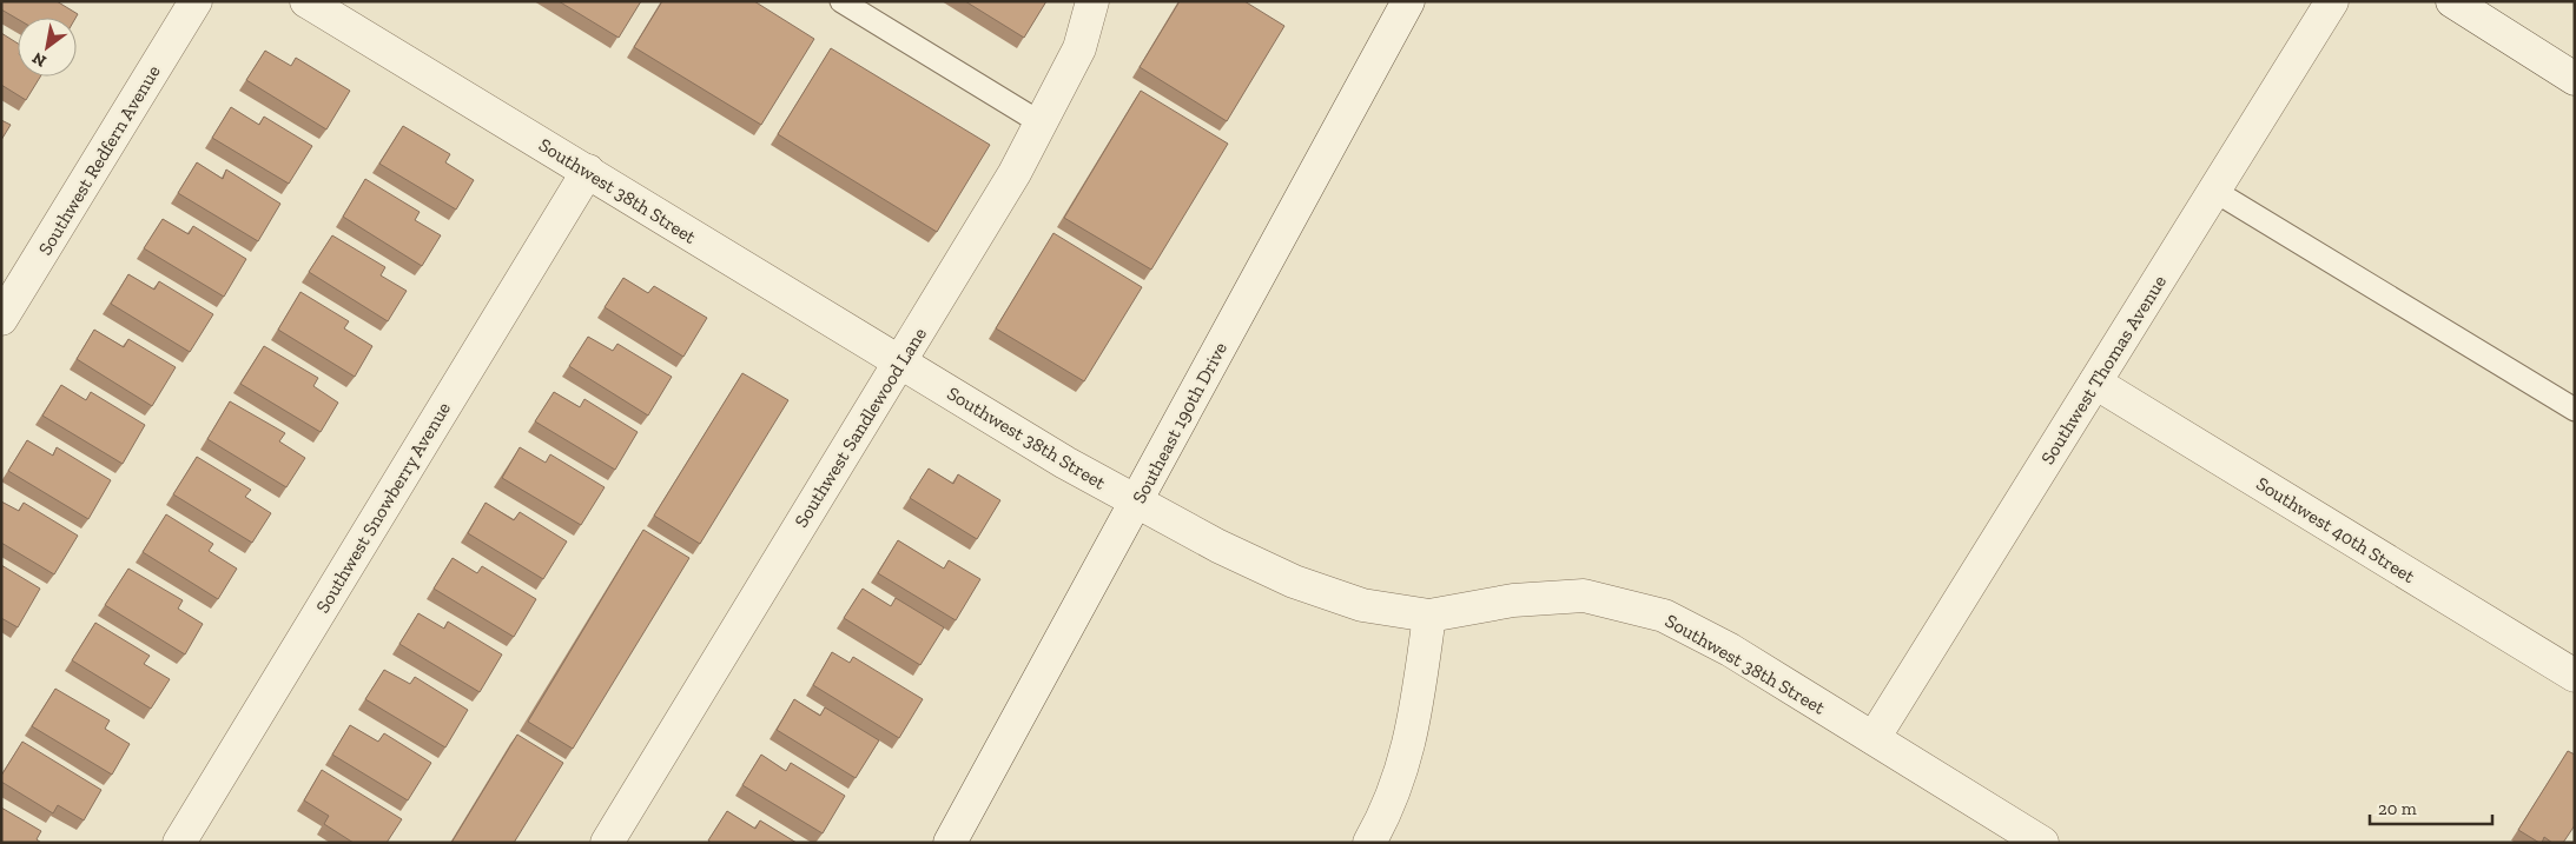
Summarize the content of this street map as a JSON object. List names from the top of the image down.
{
  "streets": {
    "street": [
      "Southwest Redfern Avenue",
      "Southwest 38th Street",
      "Southwest Thomas Avenue",
      "Southeast 190th Drive",
      "Southwest Sandlewood Lane",
      "Southwest Snowberry Avenue",
      "Southwest 40th Street"
    ]
  },
  "crossings": [
    ["Southwest 38th Street", "Southwest Thomas Avenue"],
    ["Southwest 38th Street", "Southeast 190th Drive"],
    ["Southwest 38th Street", "Southwest Sandlewood Lane"],
    ["Southwest 38th Street", "Southwest Snowberry Avenue"],
    ["Southwest Thomas Avenue", "Southwest 40th Street"]
  ],
  "scale_bar": "20 m",
  "north": "bottom left"
}
